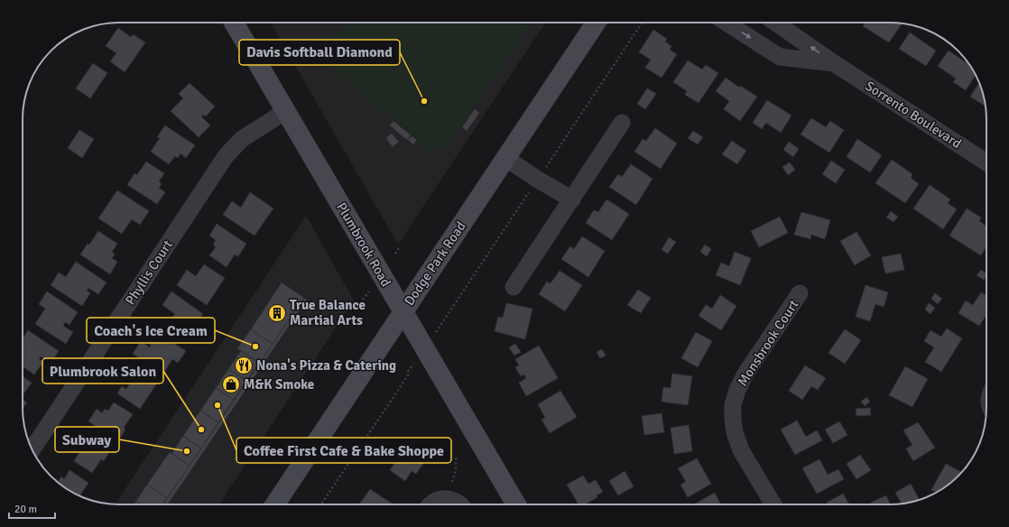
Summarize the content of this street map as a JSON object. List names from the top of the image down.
{
  "streets": {
    "street": [
      "Sorrento Boulevard",
      "Plumbrook Road",
      "Dodge Park Road",
      "Phyllis Court",
      "Monsbrook Court"
    ]
  },
  "crossings": [
    ["Plumbrook Road", "Dodge Park Road"],
    ["Plumbrook Road", "Phyllis Court"]
  ],
  "places": {
    "other": [
      "Davis Softball Diamond",
      "Coach's Ice Cream",
      "Coffee First Cafe & Bake Shoppe",
      "Plumbrook Salon",
      "Subway"
    ],
    "building": ["True Balance Martial Arts"],
    "restaurant": ["Nona's Pizza & Catering"],
    "shop": ["M&K Smoke"]
  },
  "scale_bar": "20 m"
}
